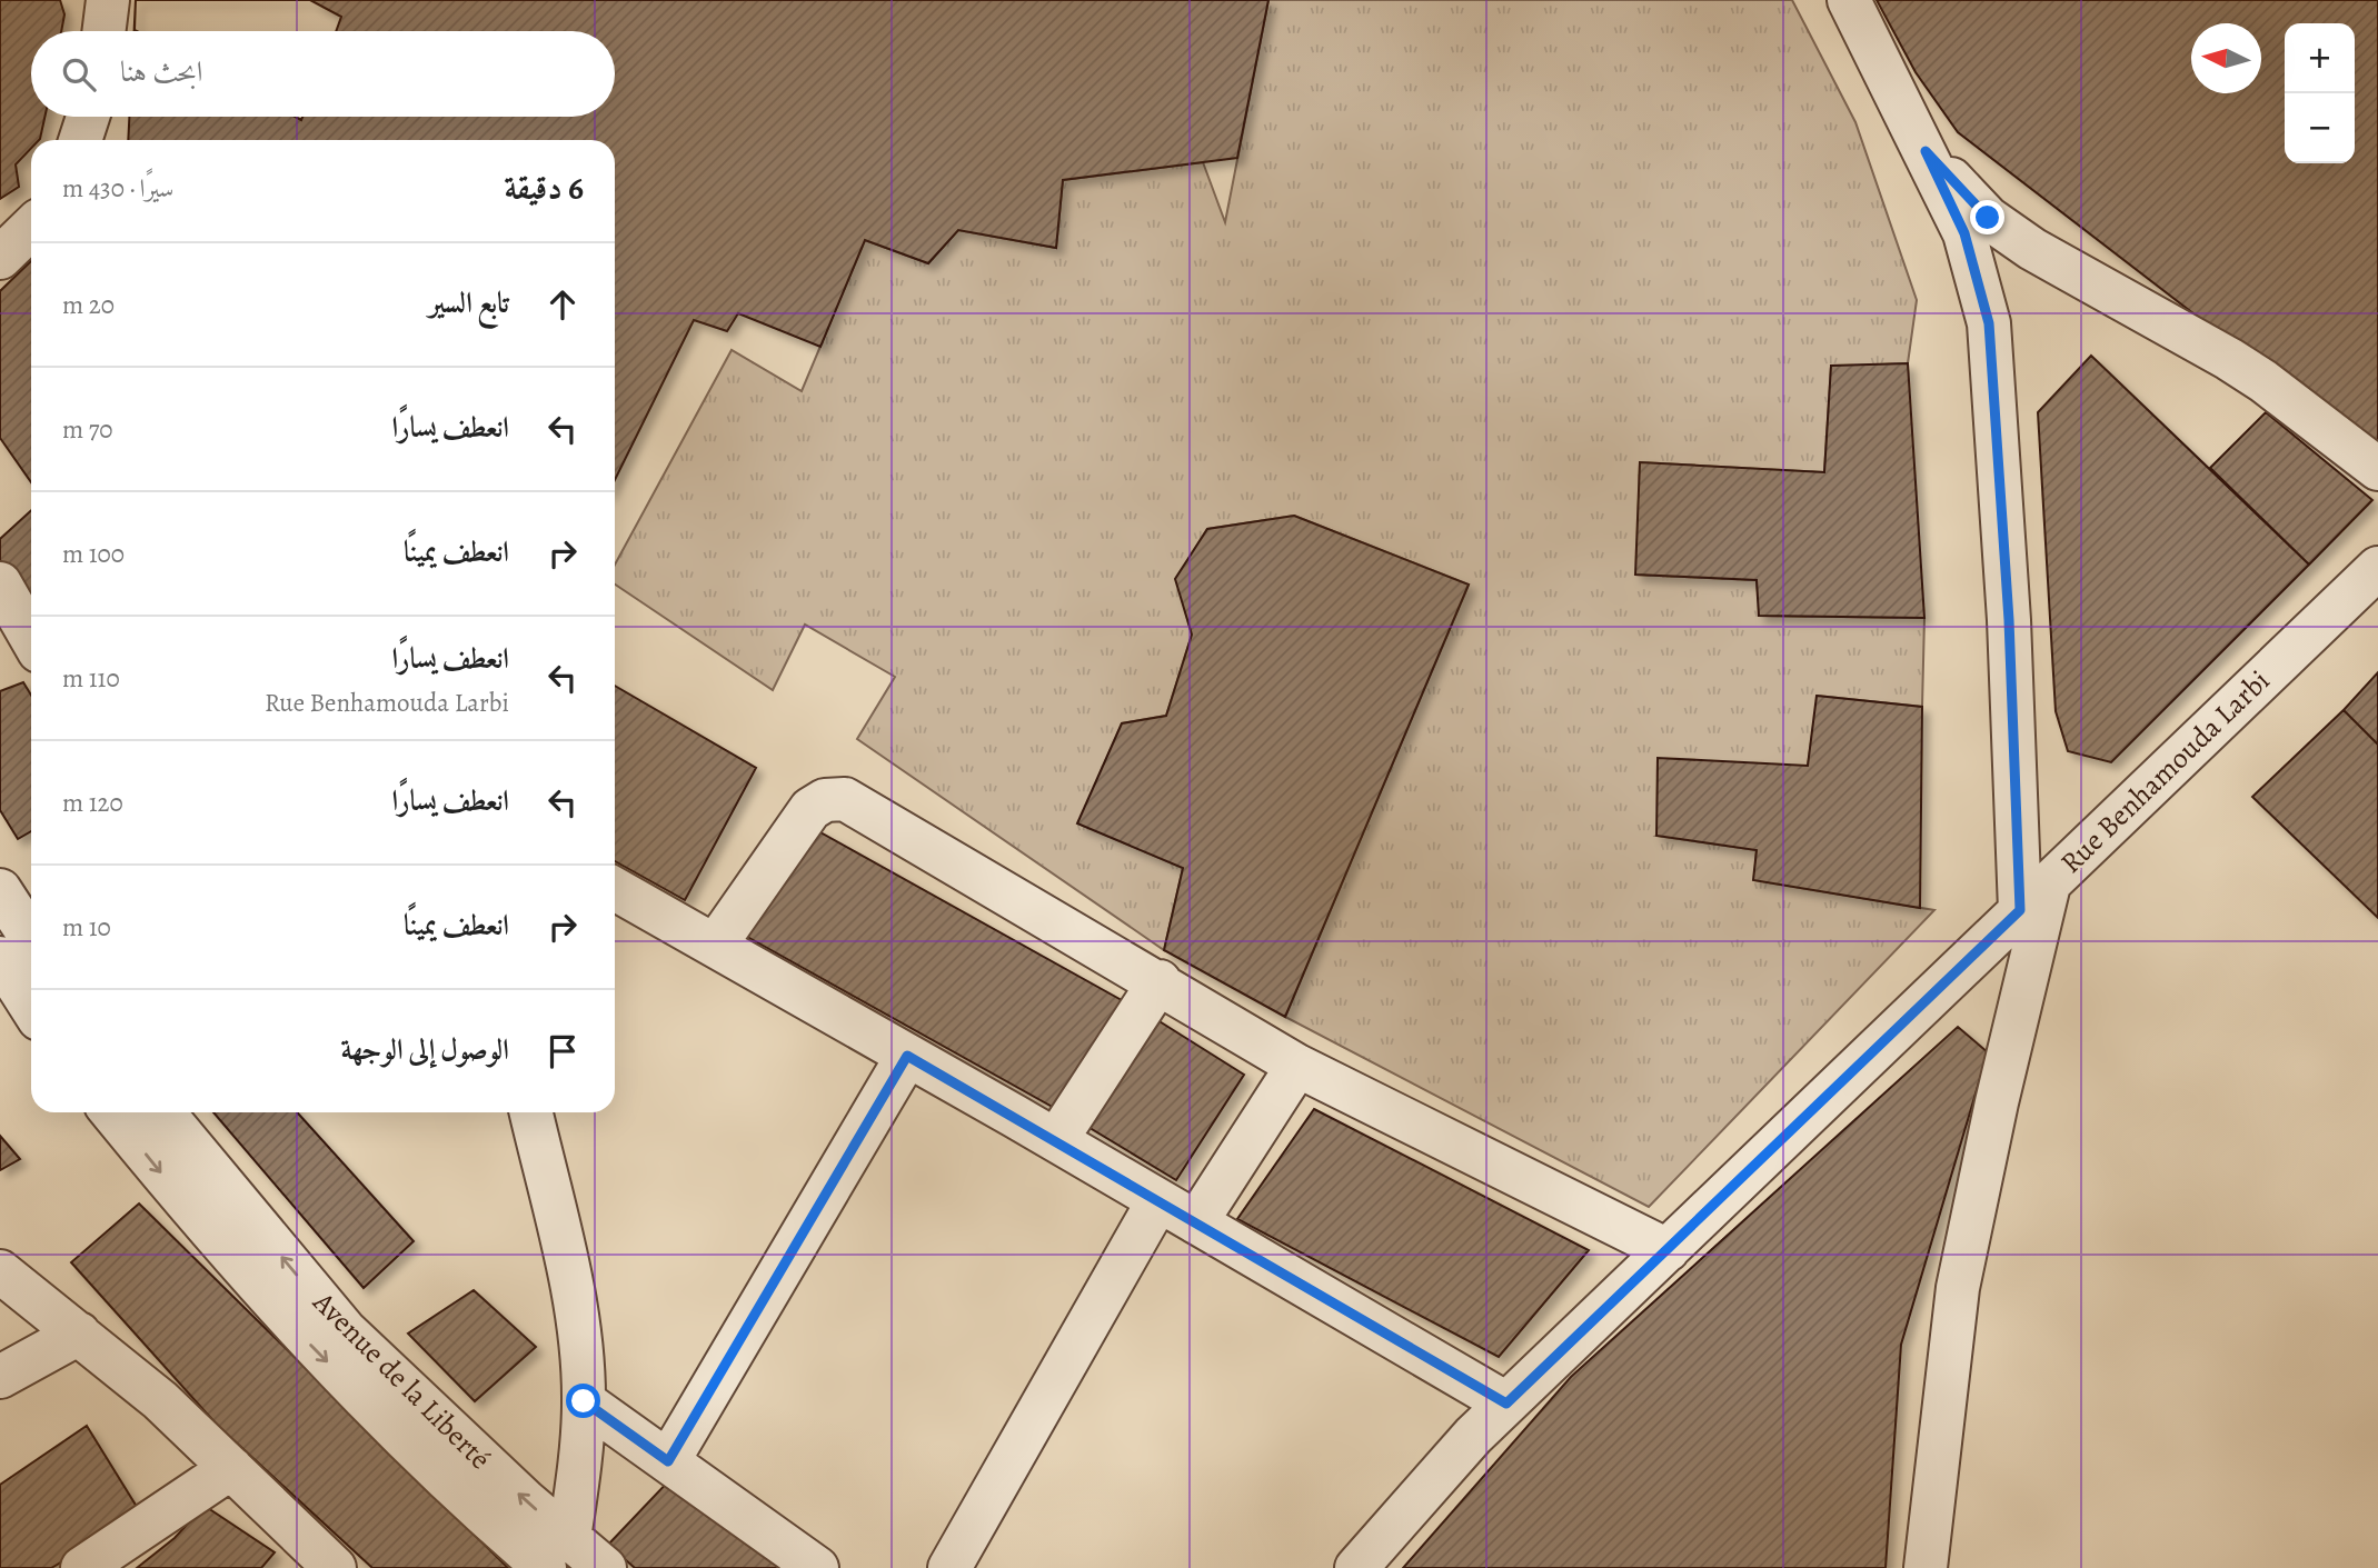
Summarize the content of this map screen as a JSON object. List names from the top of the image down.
{
  "streets": {
    "street": ["Rue Benhamouda Larbi", "Avenue de la Liberté"]
  },
  "north": "left",
  "page": {
    "map_buttons": ["+", "−"],
    "search": "ابحث هنا",
    "heading": ["6 دقيقة", "سيرًا · 430 m"],
    "list": [
      ["تابع السير", "20 m"],
      ["انعطف يسارًا", "70 m"],
      ["انعطف يمينًا", "100 m"],
      ["انعطف يسارًا", "Rue Benhamouda Larbi", "110 m"],
      ["انعطف يسارًا", "120 m"],
      ["انعطف يمينًا", "10 m"],
      "الوصول إلى الوجهة"
    ]
  }
}
